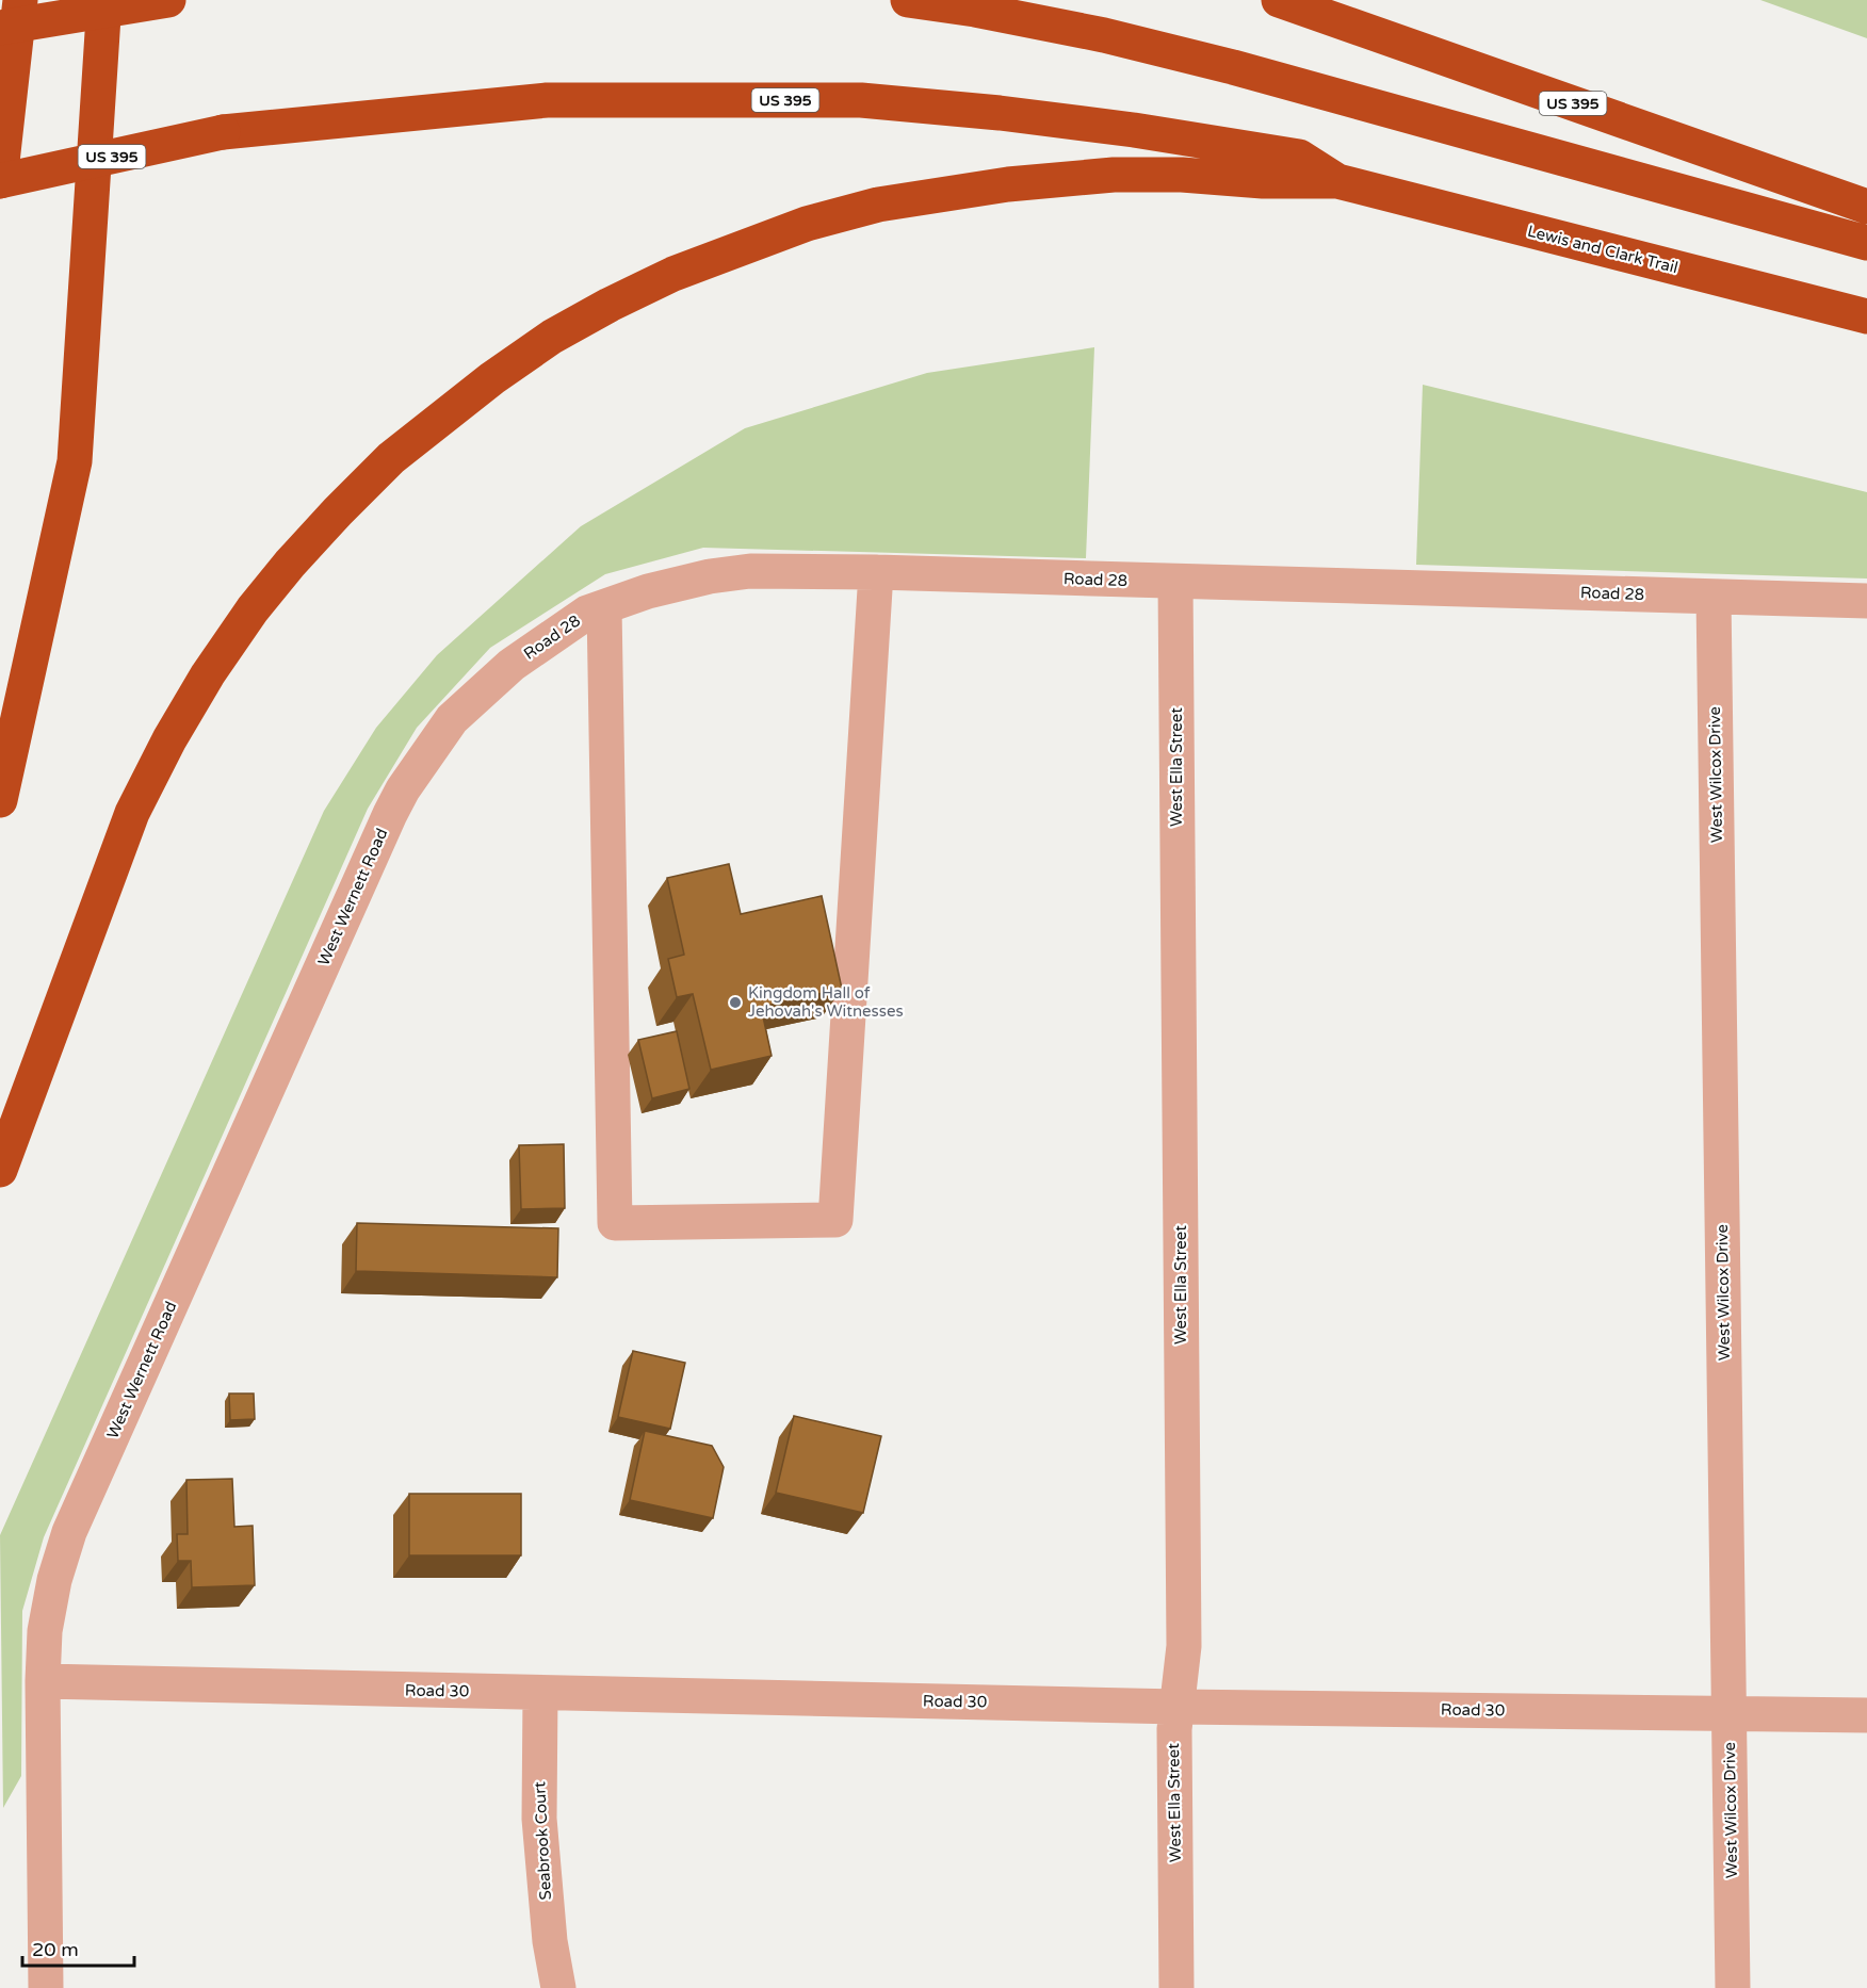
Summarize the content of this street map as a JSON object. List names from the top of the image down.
{
  "streets": {
    "highway": ["US 395", "Lewis and Clark Trail"],
    "street": [
      "Road 28",
      "West Ella Street",
      "West Wilcox Drive",
      "West Wernett Road",
      "Road 30",
      "Seabrook Court"
    ]
  },
  "crossings": [
    ["US 395", "Lewis and Clark Trail"],
    ["Road 28", "West Ella Street"],
    ["Road 28", "West Wilcox Drive"],
    ["Road 28", "West Wernett Road"],
    ["West Ella Street", "Road 30"],
    ["West Wilcox Drive", "Road 30"],
    ["West Wernett Road", "Road 30"],
    ["Road 30", "Seabrook Court"]
  ],
  "places": ["Kingdom Hall of Jehovah's Witnesses"],
  "scale_bar": "20 m"
}
